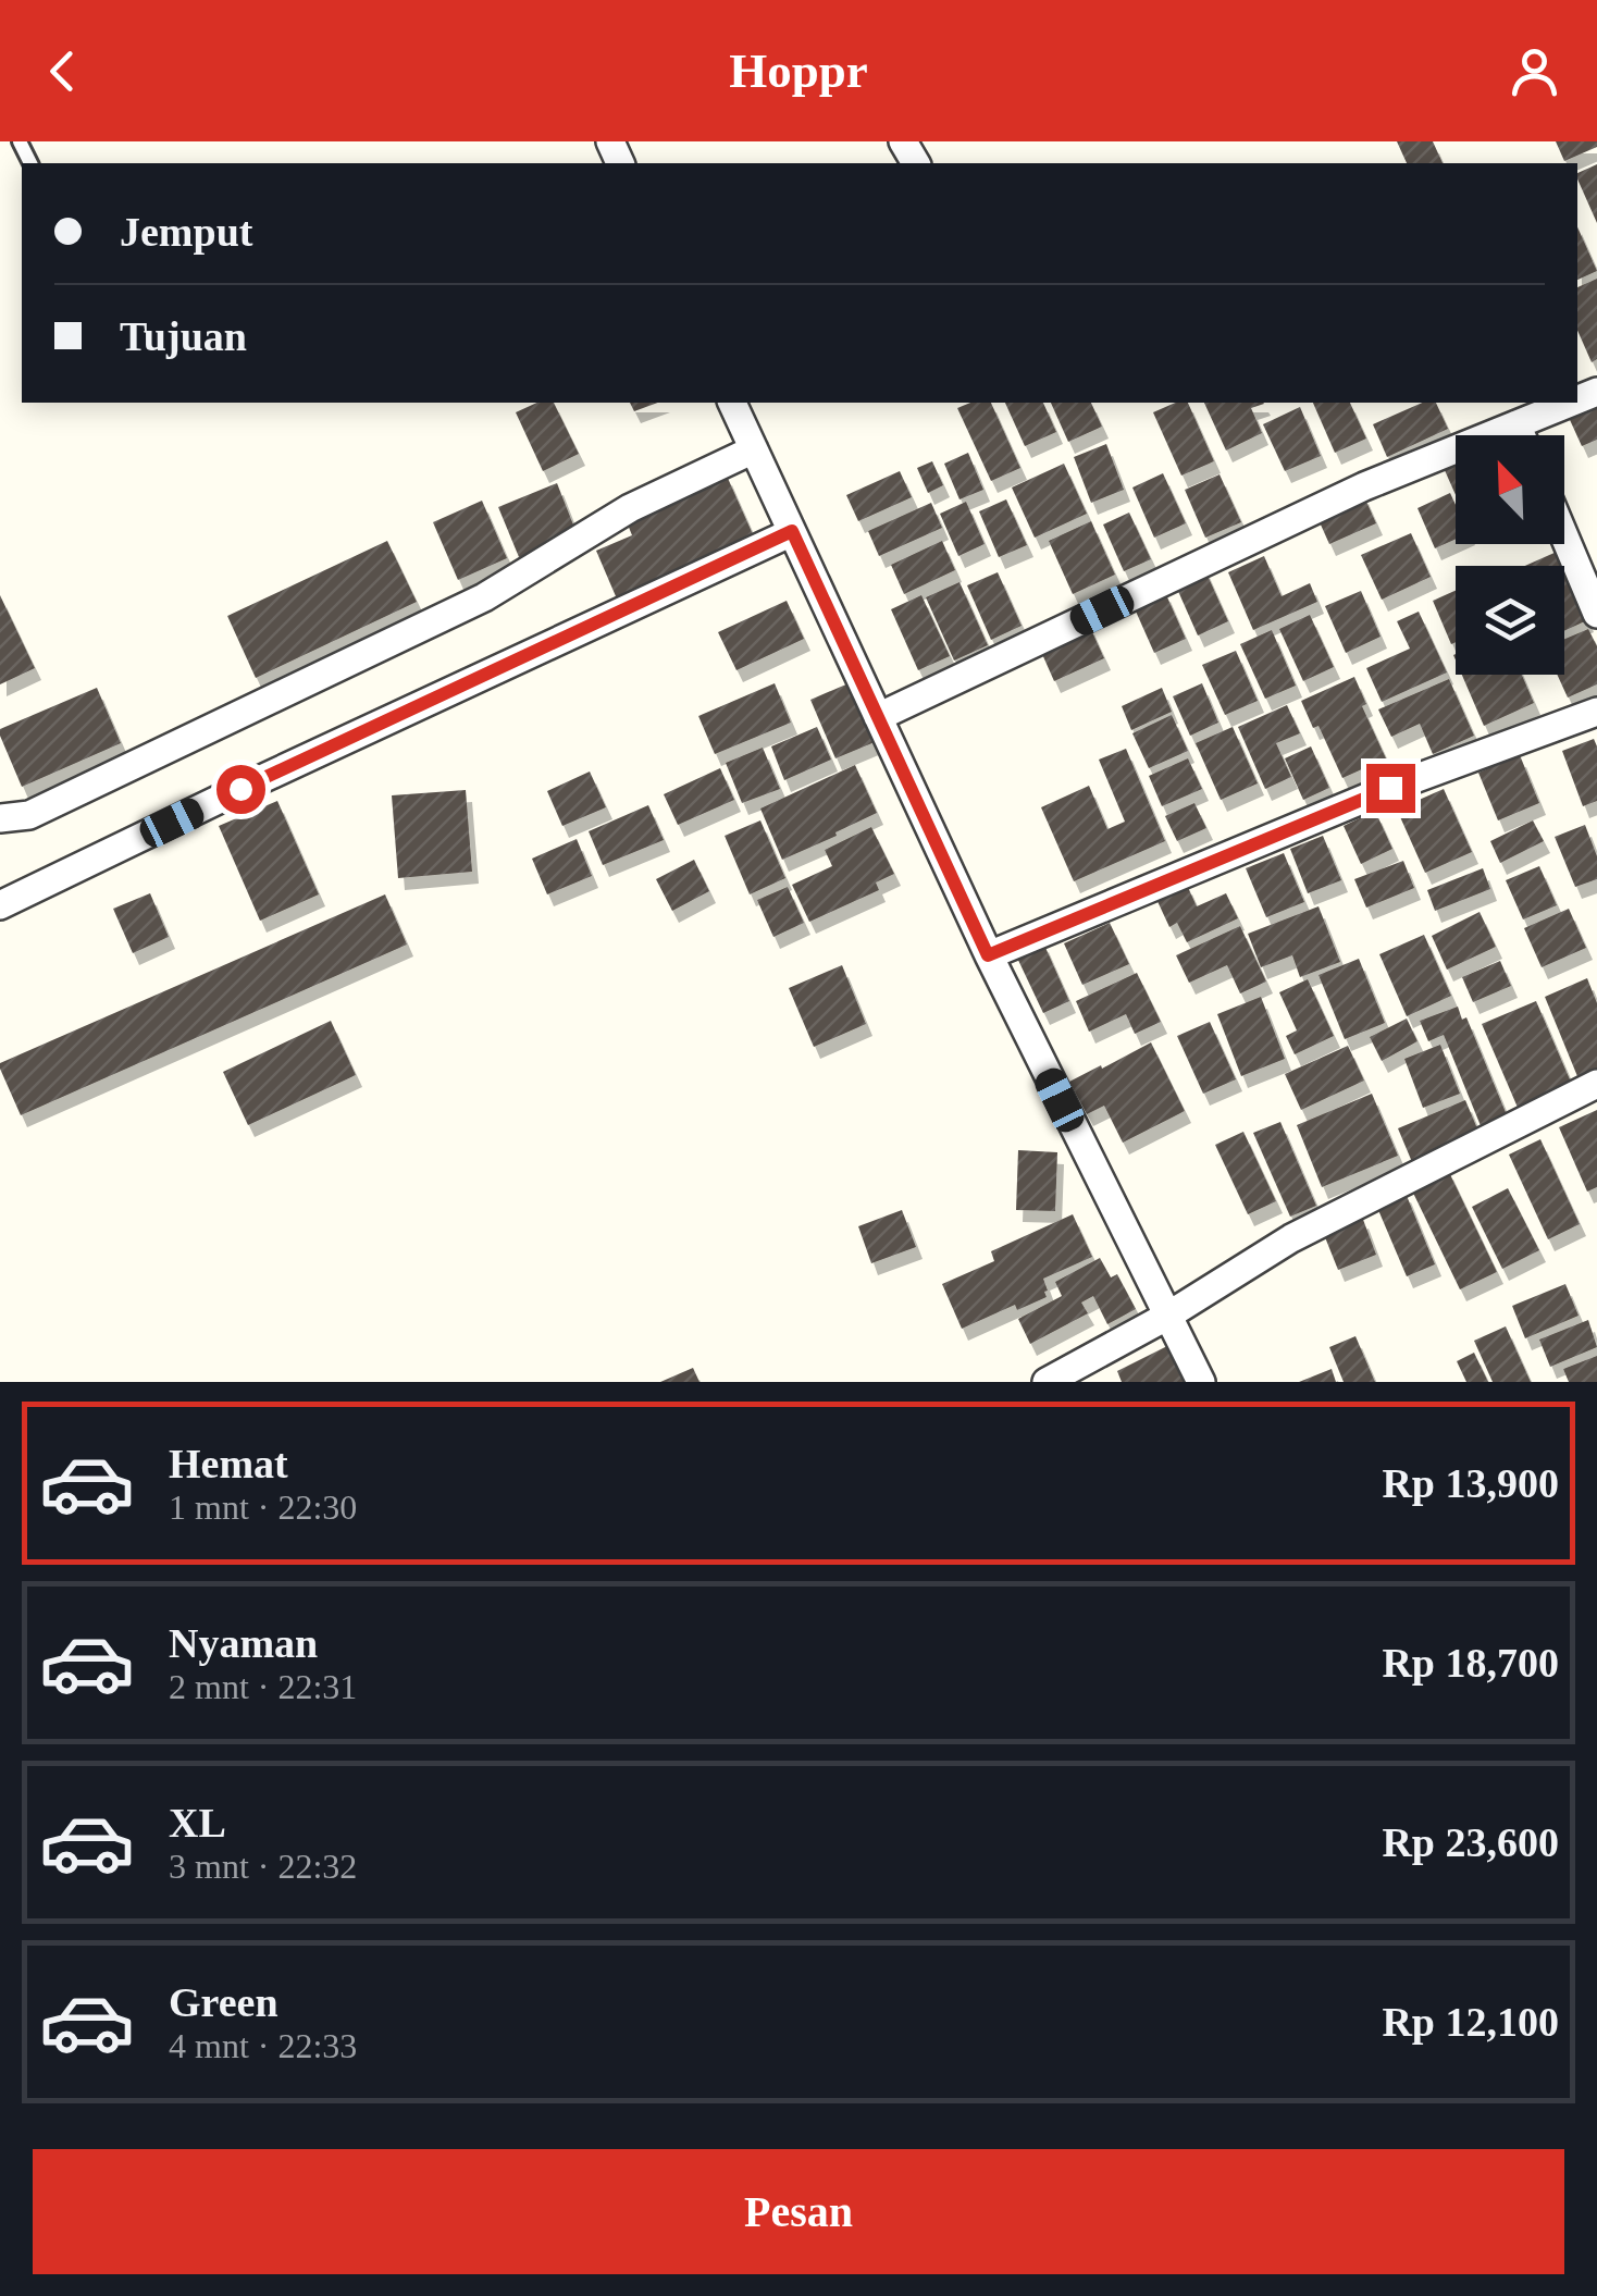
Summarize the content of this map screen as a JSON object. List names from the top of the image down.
{
  "north": "top left",
  "page": {
    "header": "Hoppr",
    "banner": ["Jemput", "Tujuan"],
    "list": [
      {
        "name": "Hemat",
        "note": "1 mnt · 22:30",
        "value": "Rp 13,900"
      },
      {
        "name": "Nyaman",
        "note": "2 mnt · 22:31",
        "value": "Rp 18,700"
      },
      {
        "name": "XL",
        "note": "3 mnt · 22:32",
        "value": "Rp 23,600"
      },
      {
        "name": "Green",
        "note": "4 mnt · 22:33",
        "value": "Rp 12,100"
      }
    ],
    "buttons": "Pesan"
  }
}
